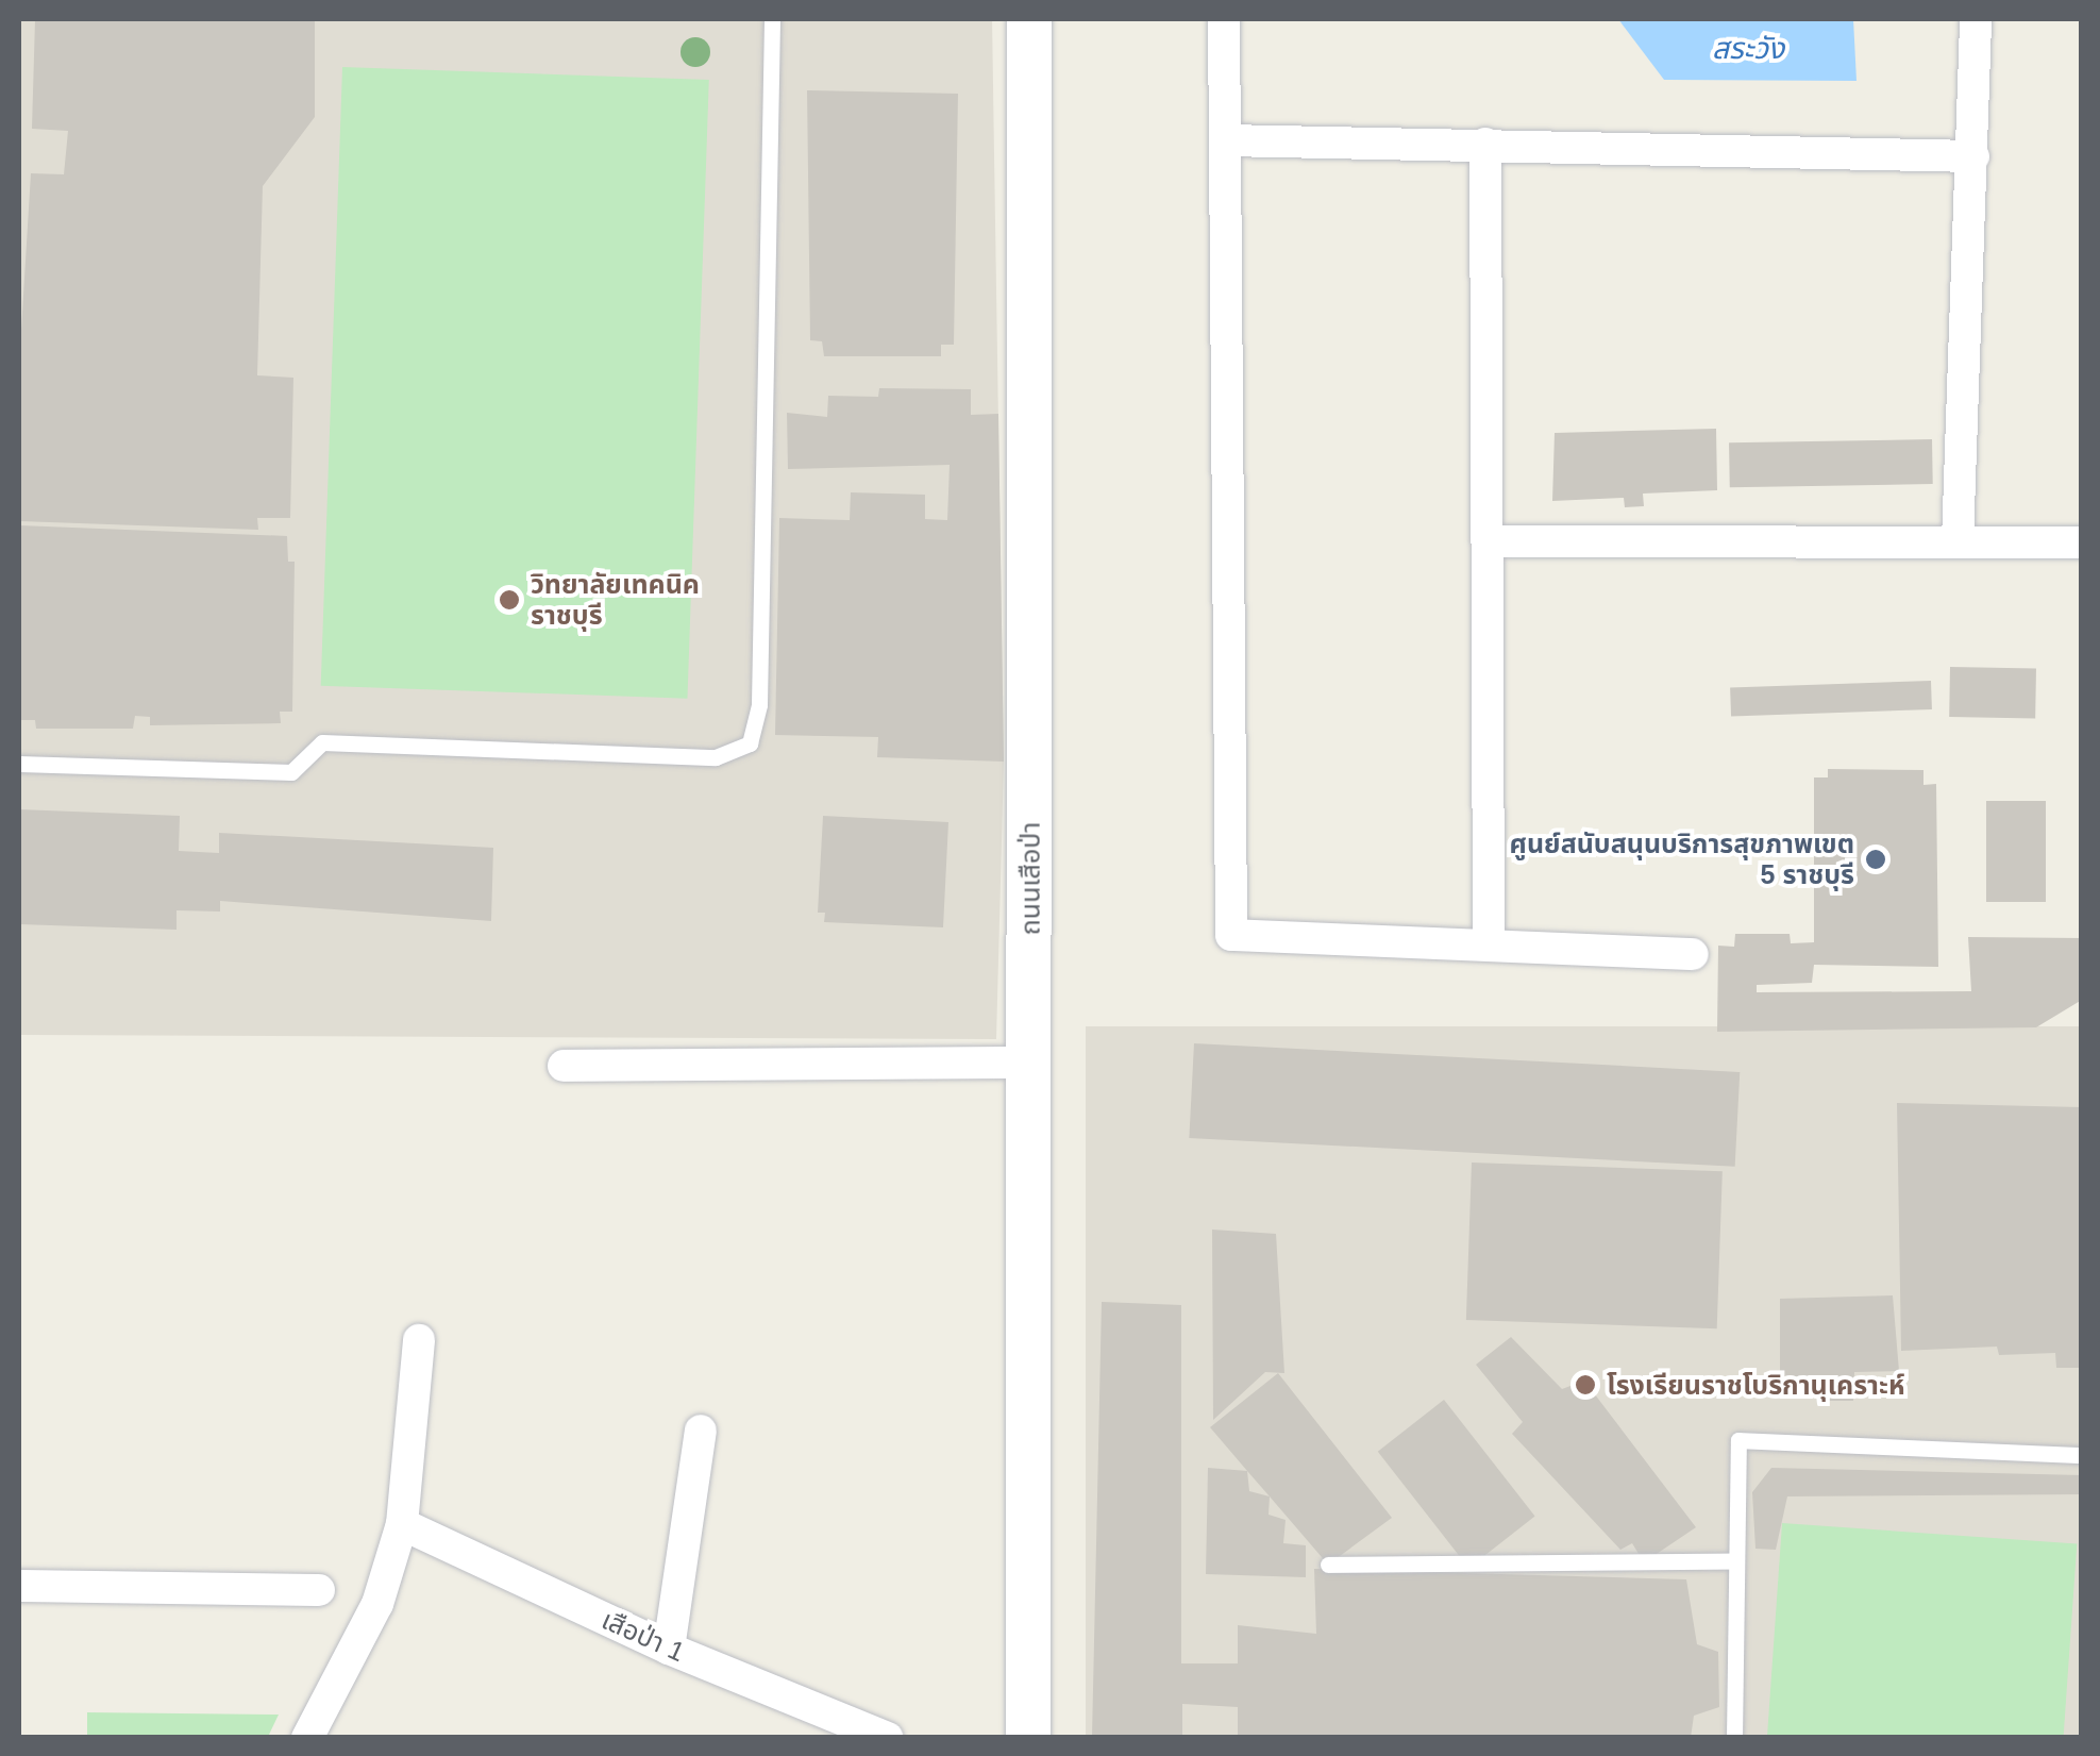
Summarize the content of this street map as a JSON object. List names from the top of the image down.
{
  "streets": {
    "street": ["ถนนเสือป่า", "เสือป่า 1"]
  },
  "water": ["สระวัง"],
  "places": ["วิทยาลัยเทคนิค ราชบุรี", "ศูนย์สนับสนุนบริการสุขภาพเขต 5 ราชบุรี", "โรงเรียนราชโบริกานุเคราะห์"]
}
